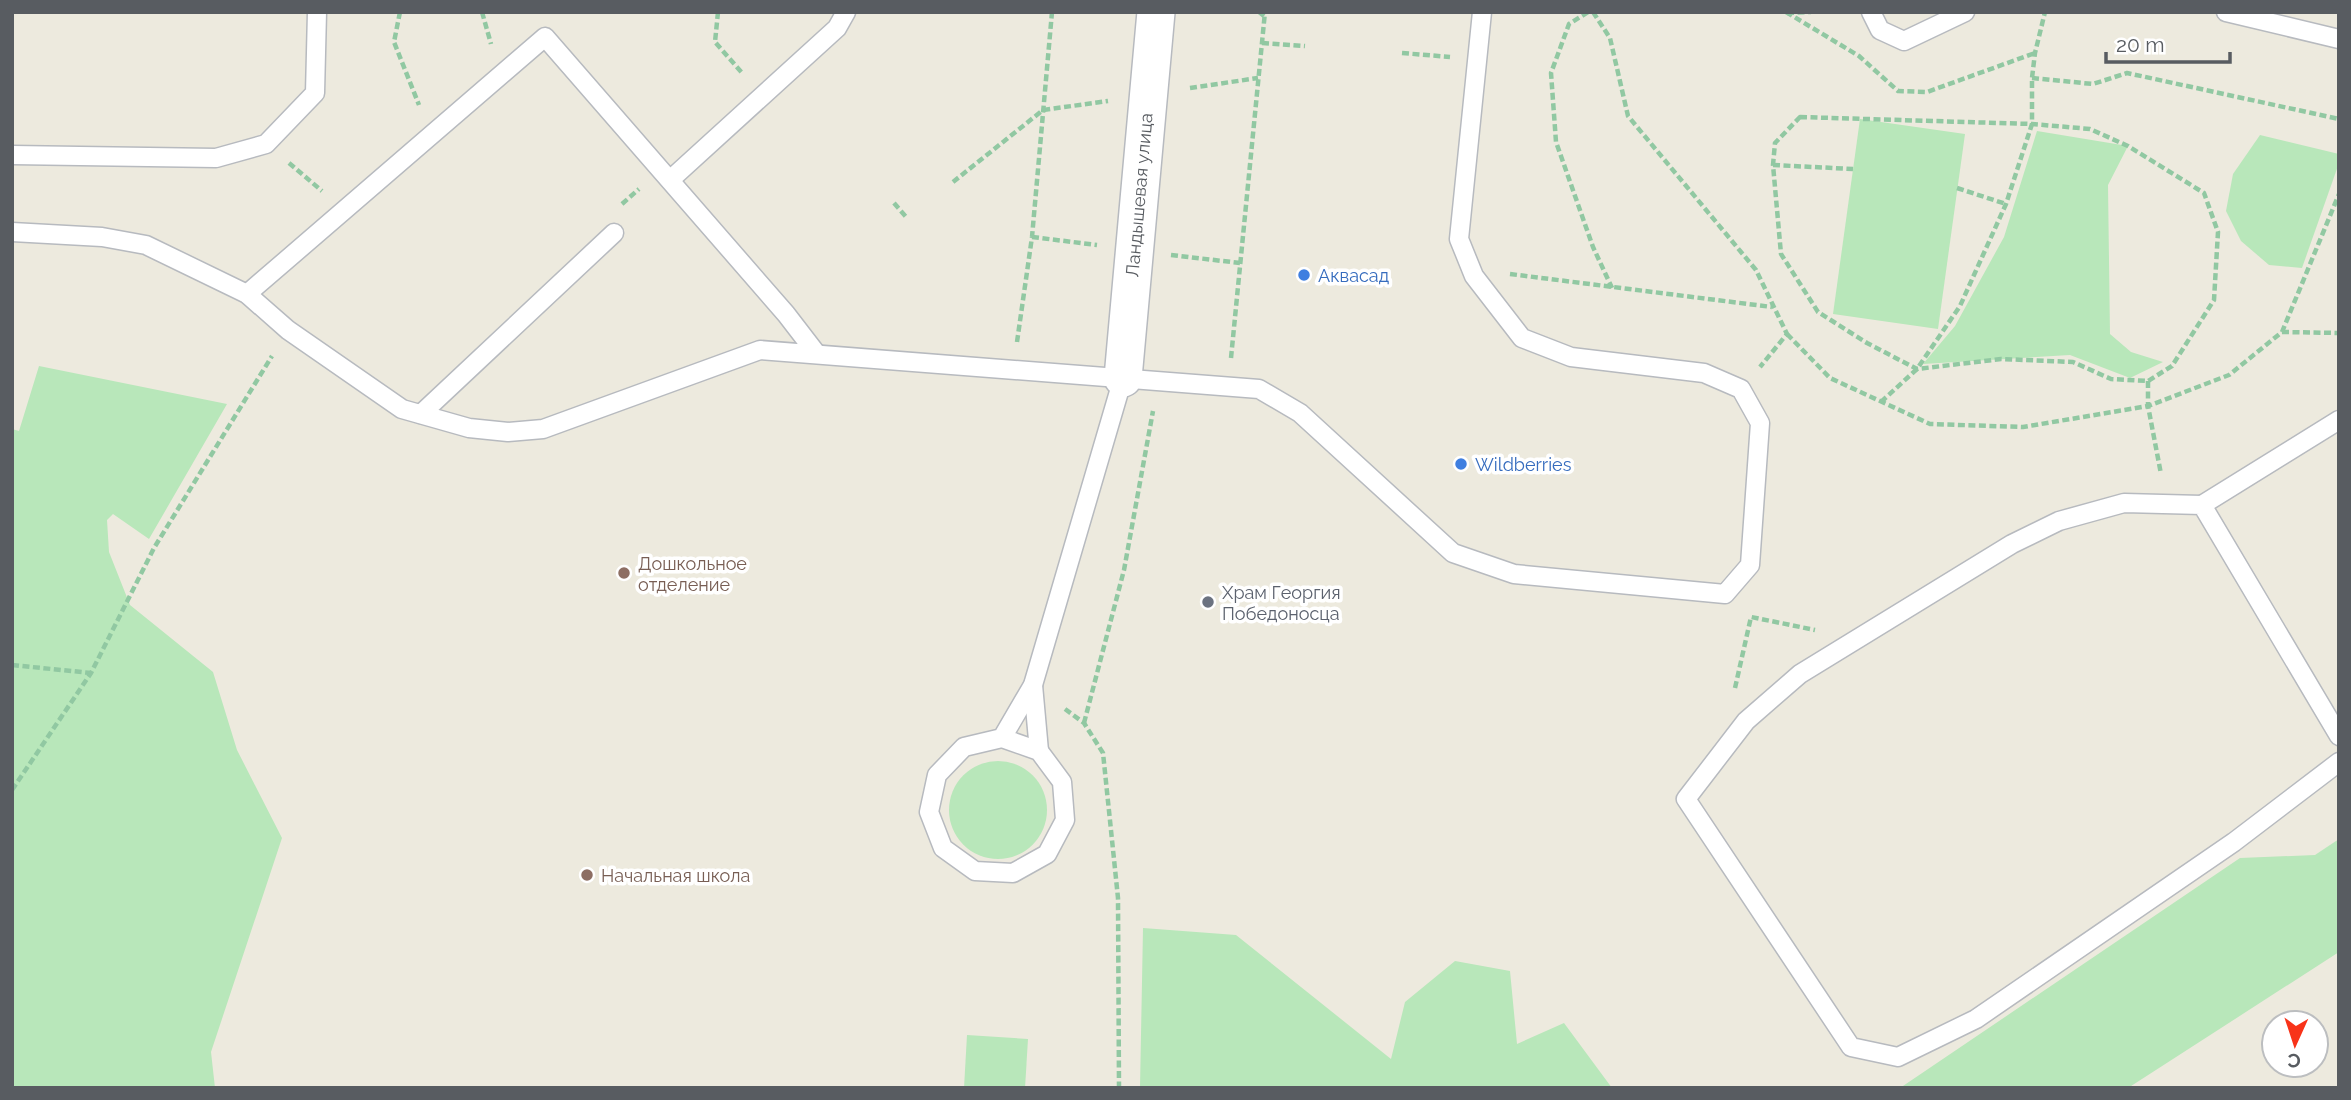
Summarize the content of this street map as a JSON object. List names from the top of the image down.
{
  "streets": {
    "street": ["Ландышевая улица"]
  },
  "places": [
    "Аквасад",
    "Wildberries",
    "Дошкольное отделение",
    "Храм Георгия Победоносца",
    "Начальная школа"
  ],
  "scale_bar": "20 m",
  "north": "bottom"
}
